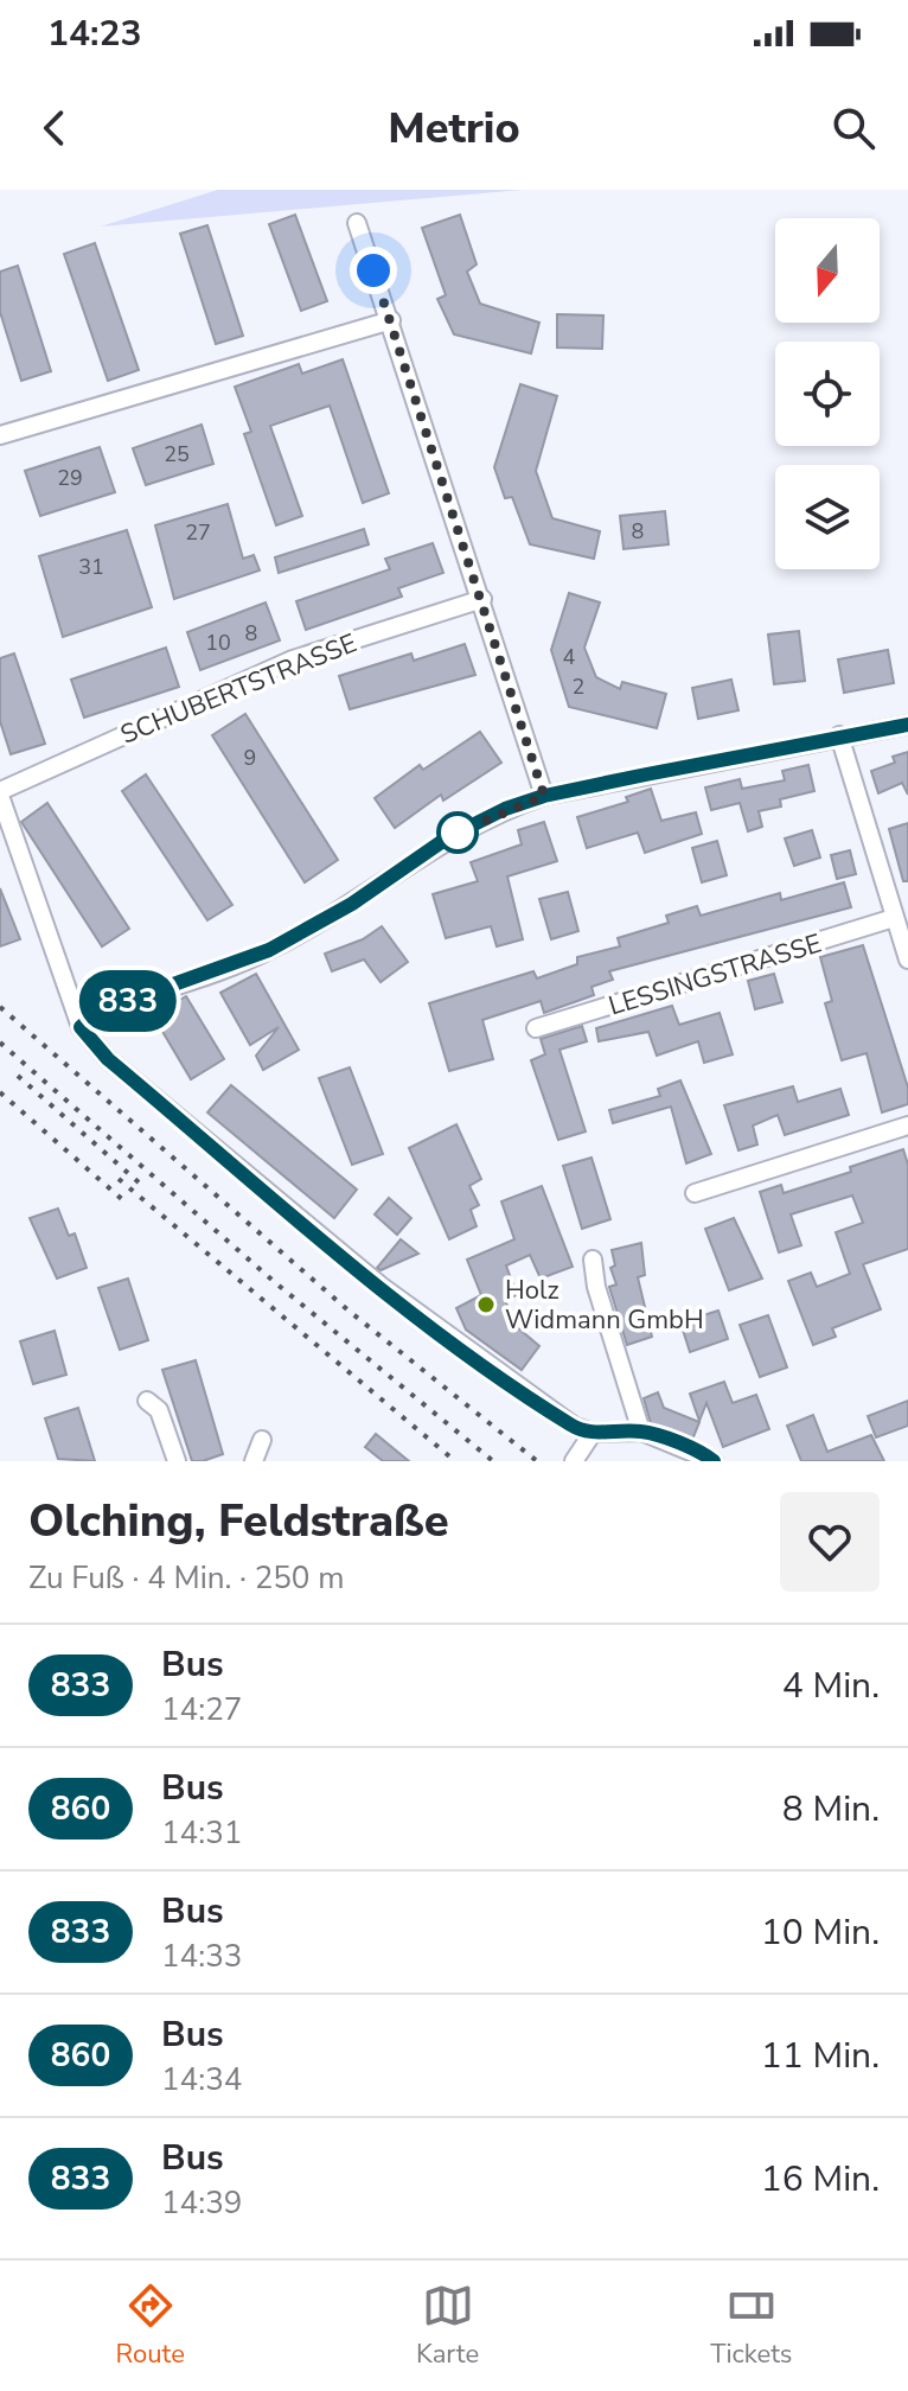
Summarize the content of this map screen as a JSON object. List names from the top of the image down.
{
  "streets": {
    "street": ["SCHUBERTSTRASSE", "LESSINGSTRASSE"]
  },
  "places": ["Holz Widmann GmbH"],
  "lines": ["bus line 833"],
  "house_numbers": [
    "25",
    "29",
    "8",
    "27",
    "31",
    "8",
    "10",
    "4",
    "2",
    "9"
  ],
  "north": "bottom",
  "page": {
    "status": "14:23",
    "header": "Metrio",
    "on_map": "833",
    "heading": ["Olching, Feldstraße", "Zu Fuß · 4 Min. · 250 m"],
    "list": [
      {
        "mark": "833",
        "name": "Bus",
        "note": "14:27",
        "value": "4 Min."
      },
      {
        "mark": "860",
        "name": "Bus",
        "note": "14:31",
        "value": "8 Min."
      },
      {
        "mark": "833",
        "name": "Bus",
        "note": "14:33",
        "value": "10 Min."
      },
      {
        "mark": "860",
        "name": "Bus",
        "note": "14:34",
        "value": "11 Min."
      },
      {
        "mark": "833",
        "name": "Bus",
        "note": "14:39",
        "value": "16 Min."
      }
    ],
    "tabs": ["Route", "Karte", "Tickets"]
  }
}
